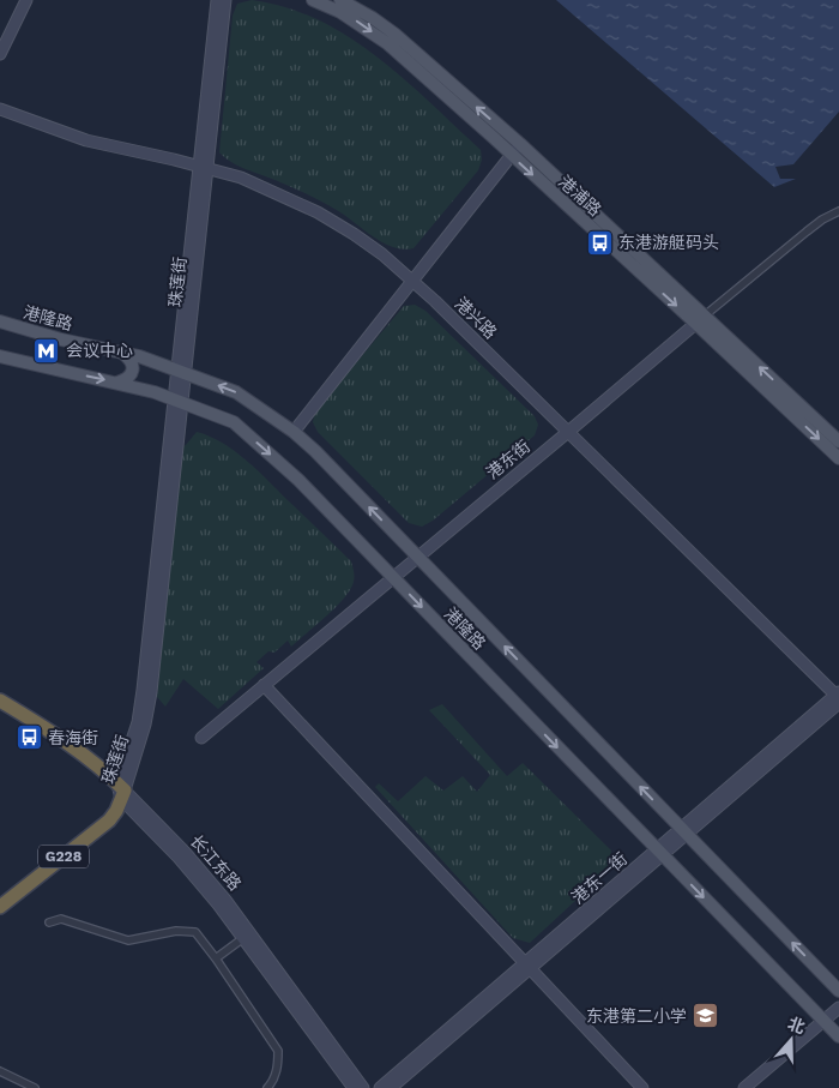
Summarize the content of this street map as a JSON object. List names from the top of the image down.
{
  "streets": {
    "highway": ["G228", "长江东路"],
    "main road": [
      "港浦路",
      "珠莲街",
      "港隆路",
      "港兴路",
      "港东街",
      "港东一街"
    ]
  },
  "crossings": [
    ["港浦路", "港东街"],
    ["珠莲街", "港隆路"],
    ["珠莲街", "港兴路"],
    ["珠莲街", "G228"],
    ["珠莲街", "长江东路"],
    ["港隆路", "港东街"],
    ["港隆路", "港东一街"],
    ["港兴路", "港东街"],
    ["港兴路", "港东一街"],
    ["G228", "长江东路"]
  ],
  "places": {
    "bus stop": ["东港游艇码头", "春海街"],
    "metro station": ["会议中心"],
    "school or university": ["东港第二小学"]
  },
  "north": "top"
}
